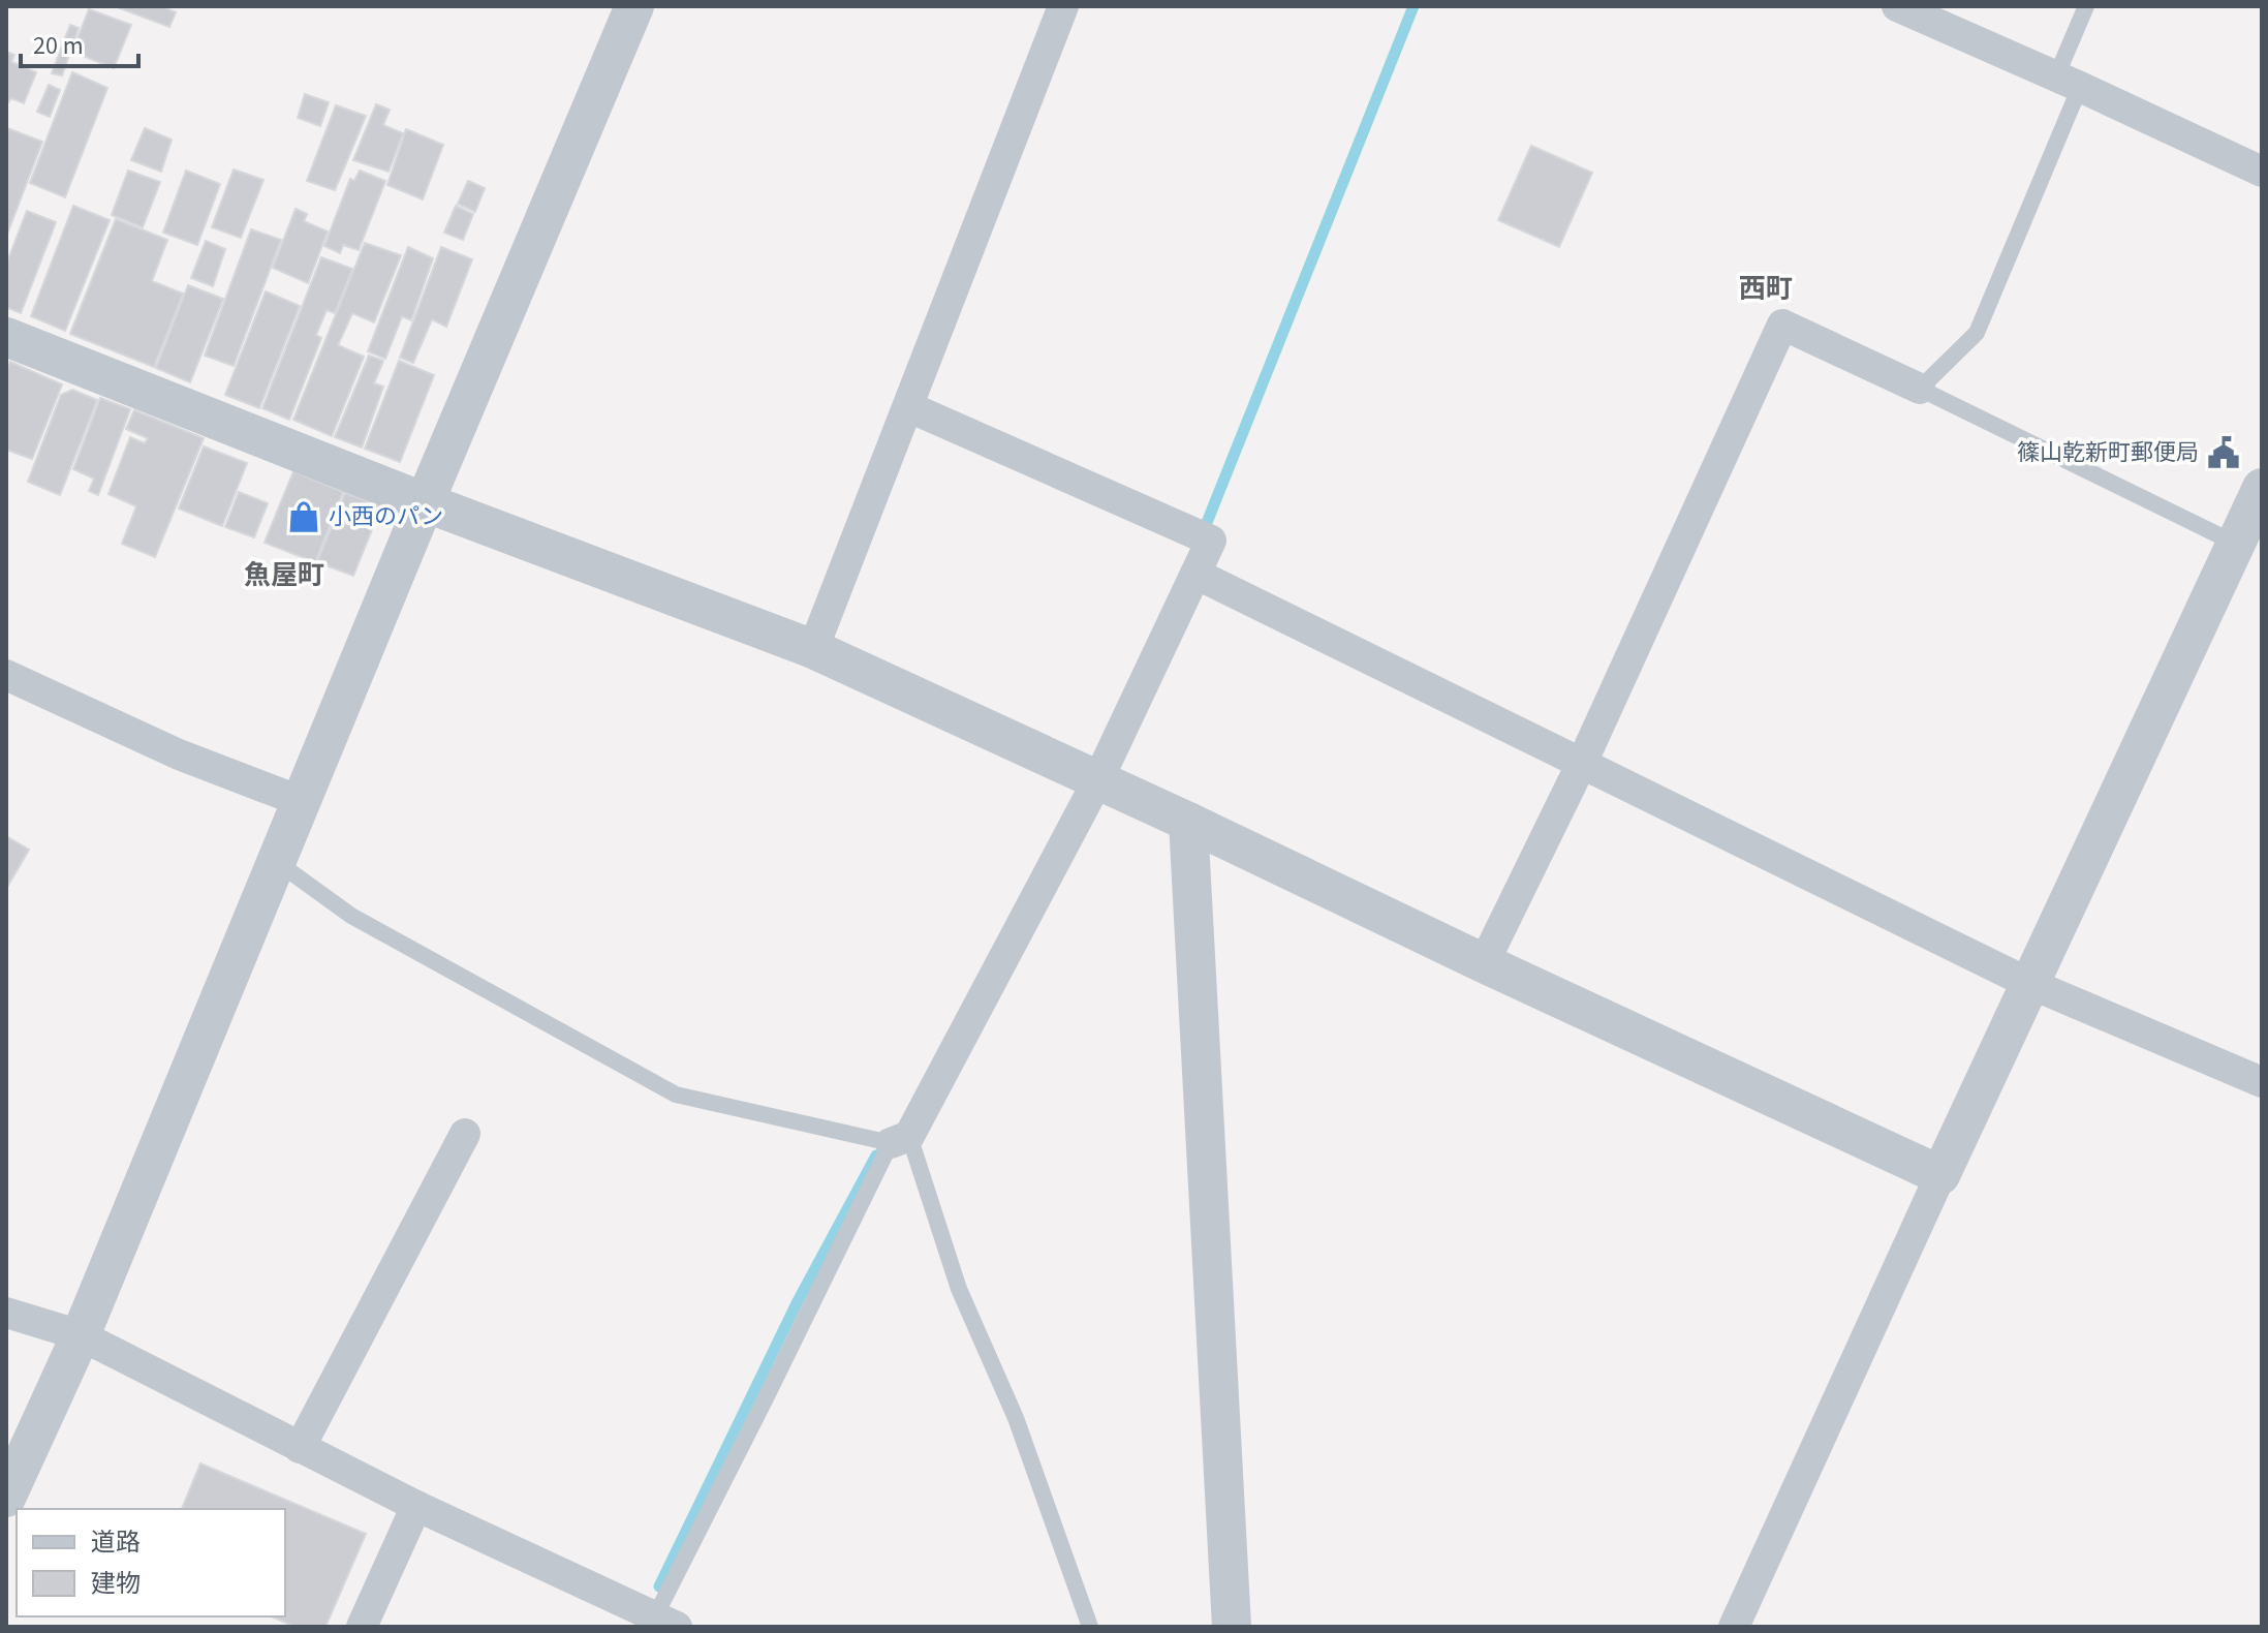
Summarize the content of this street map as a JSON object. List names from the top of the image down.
{
  "districts": ["西町", "魚屋町"],
  "places": {
    "public building": ["篠山乾新町郵便局"],
    "shop": ["小西のパン"]
  },
  "legend": ["道路", "建物"],
  "scale_bar": "20 m"
}
